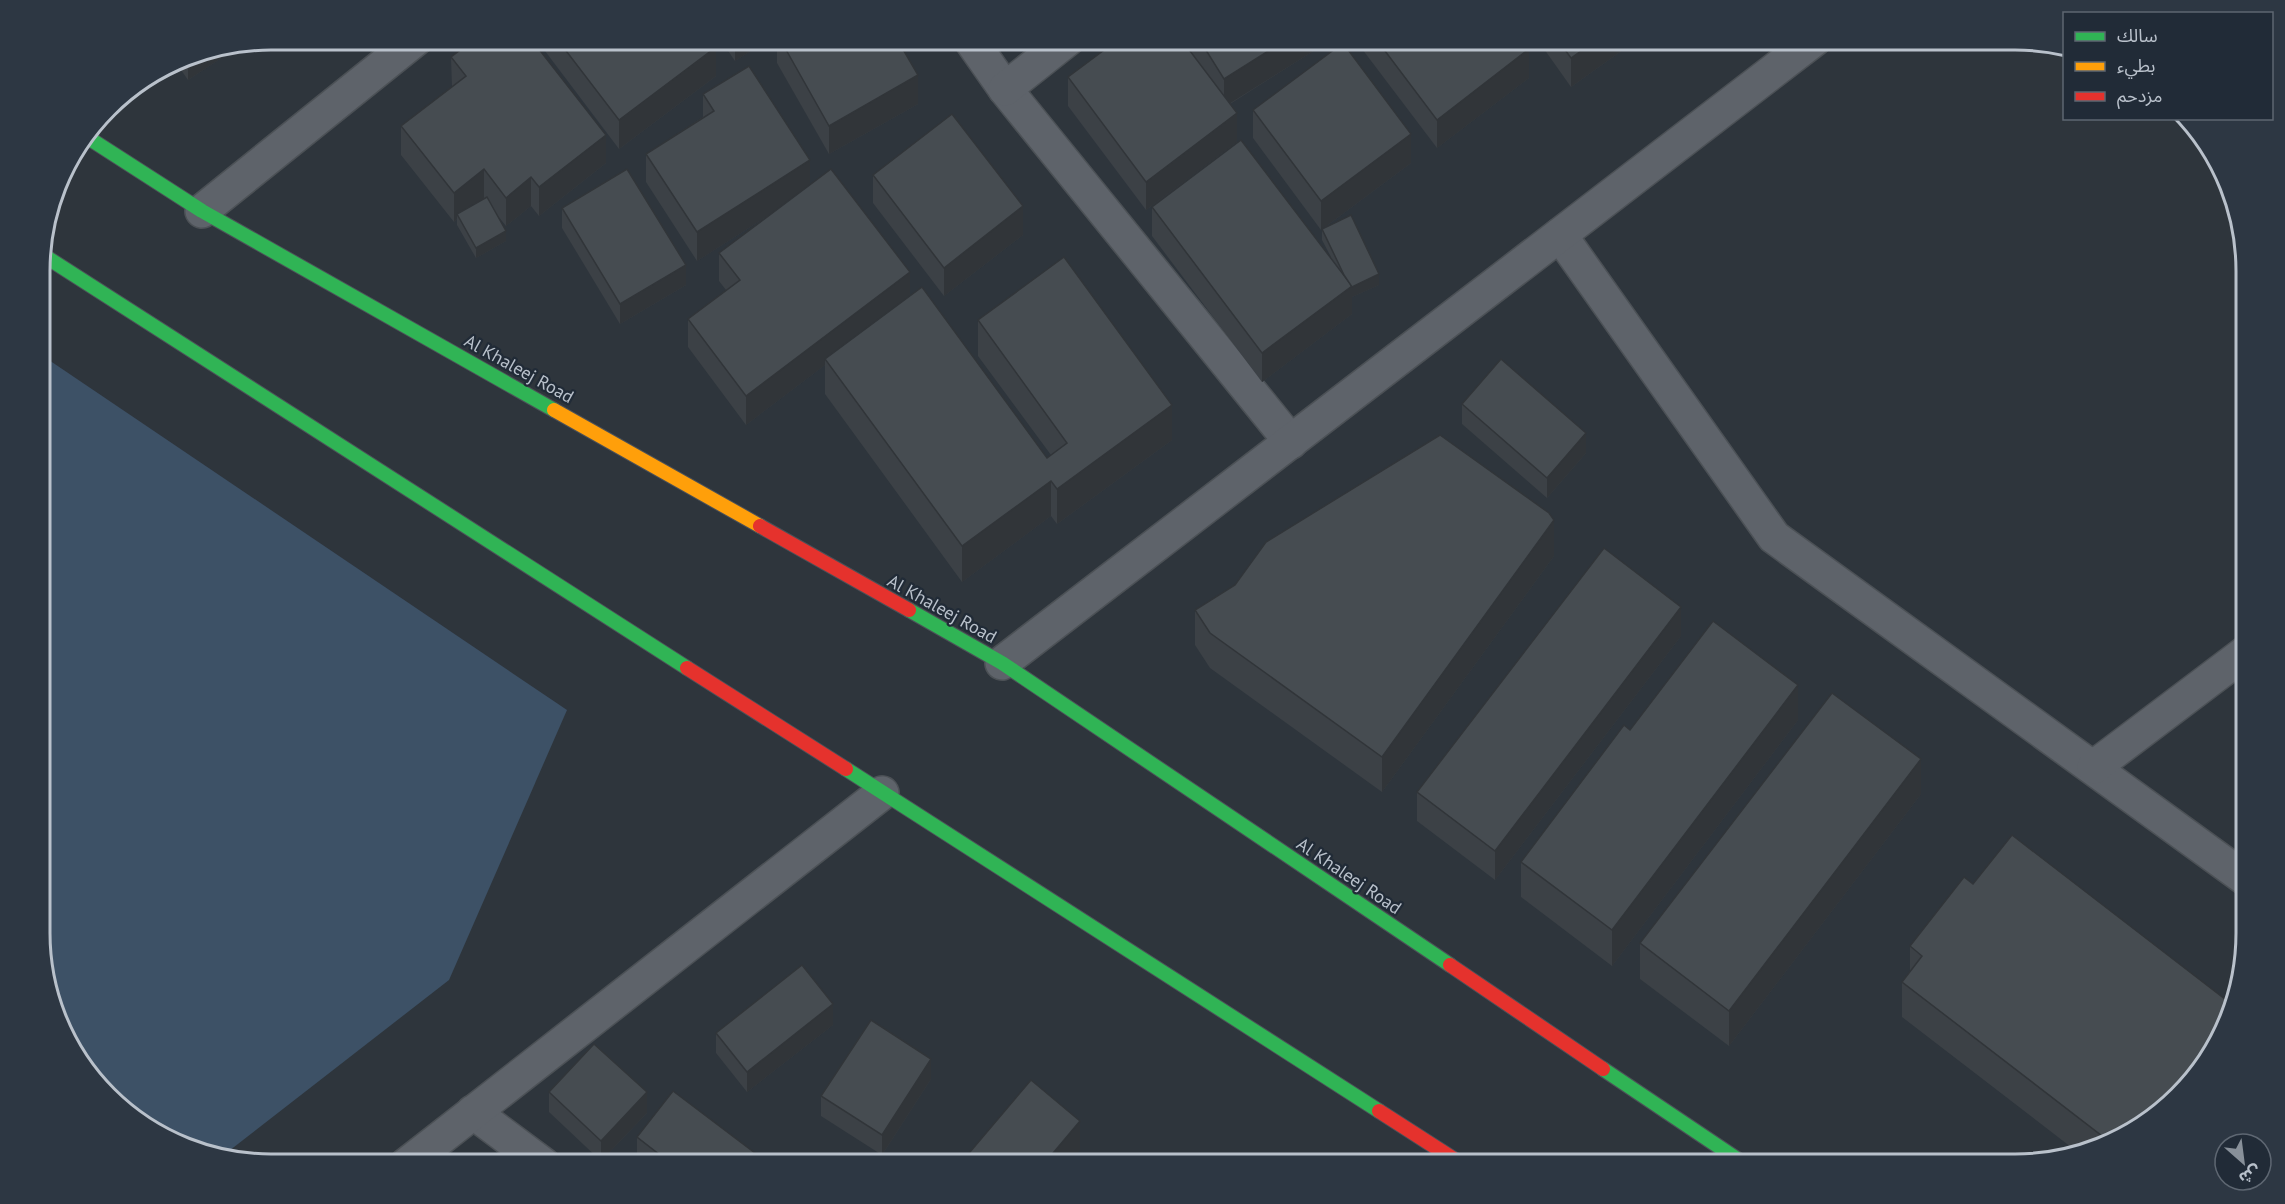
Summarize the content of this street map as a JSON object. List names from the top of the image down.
{
  "streets": {
    "main road": ["Al Khaleej Road"]
  },
  "legend": ["سالك", "بطيء", "مزدحم"],
  "north": "bottom right"
}
